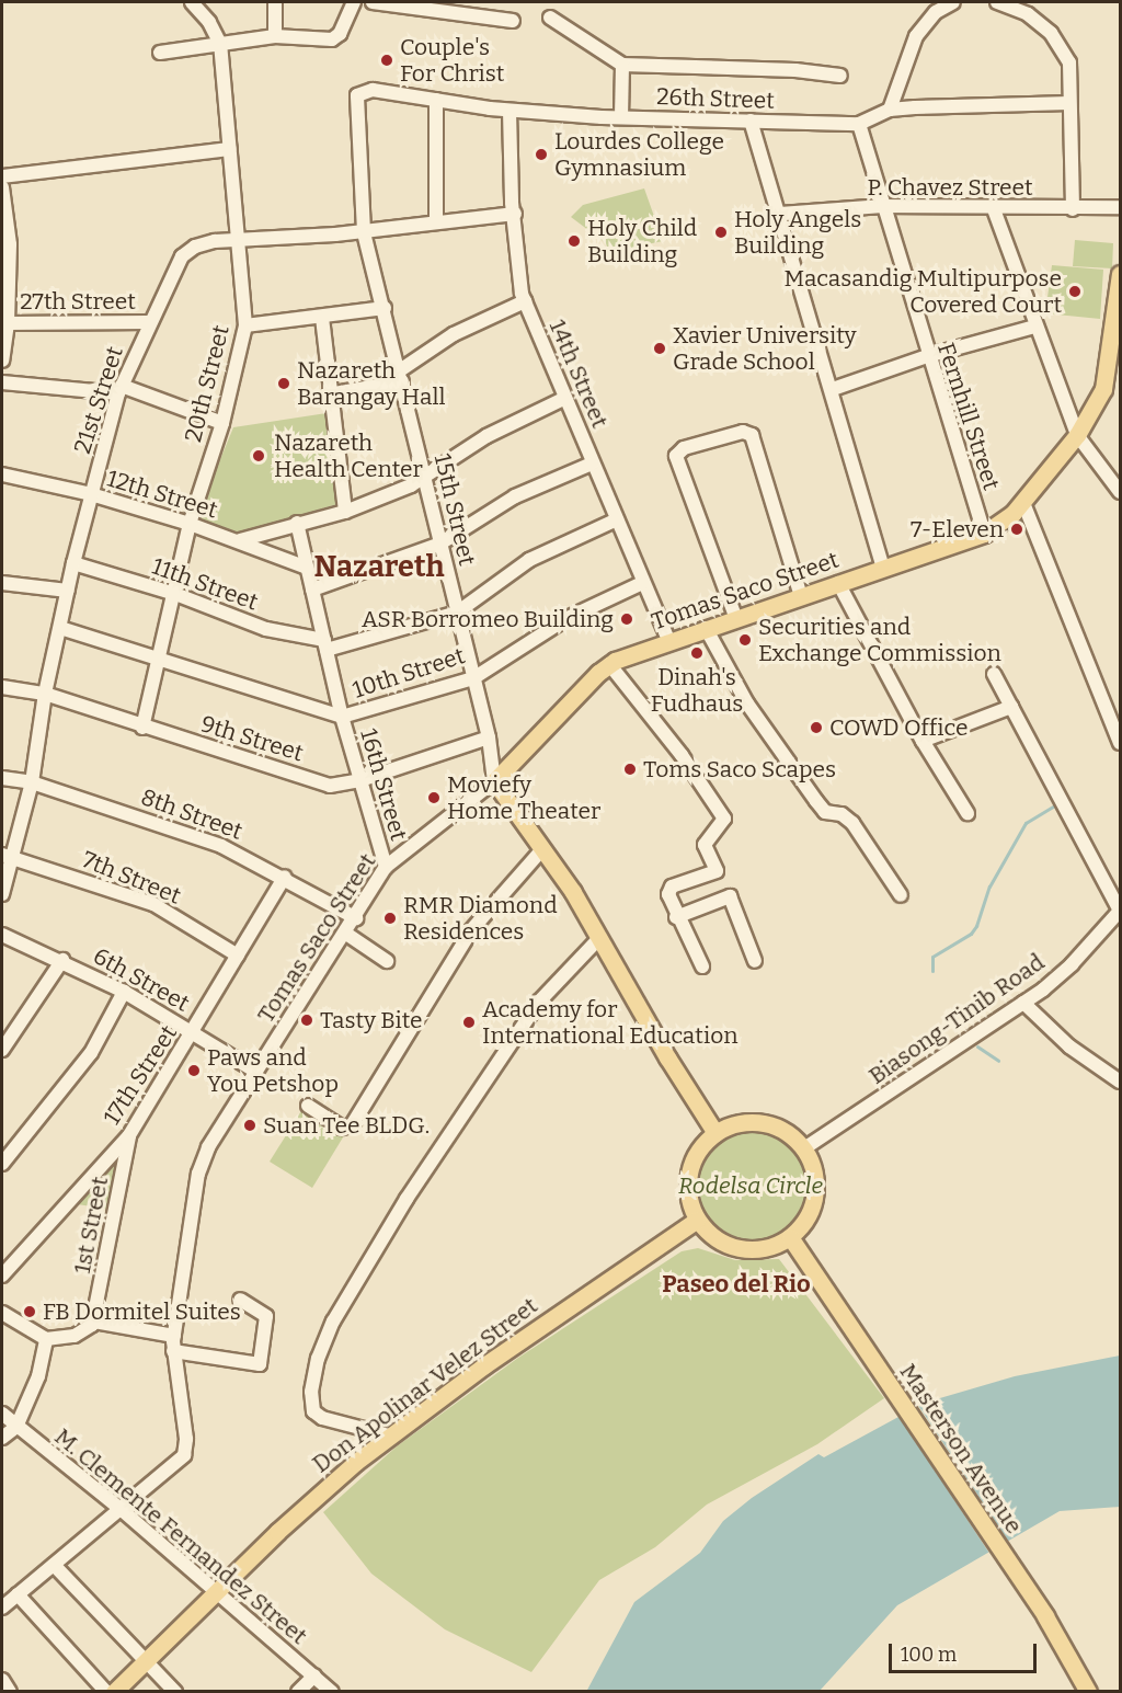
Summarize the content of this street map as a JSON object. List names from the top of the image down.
{
  "streets": {
    "main road": ["Tomas Saco Street", "Don Apolinar Velez Street", "Masterson Avenue"],
    "street": [
      "26th Street",
      "P. Chavez Street",
      "27th Street",
      "14th Street",
      "20th Street",
      "21st Street",
      "Fernhill Street",
      "12th Street",
      "15th Street",
      "11th Street",
      "10th Street",
      "9th Street",
      "16th Street",
      "8th Street",
      "7th Street",
      "6th Street",
      "Biasong-Tinib Road",
      "17th Street",
      "1st Street",
      "M. Clemente Fernandez Street"
    ]
  },
  "crossings": [
    ["26th Street", "14th Street"],
    ["26th Street", "Fernhill Street"],
    ["26th Street", "15th Street"],
    ["P. Chavez Street", "Fernhill Street"],
    ["27th Street", "21st Street"],
    ["14th Street", "21st Street"],
    ["14th Street", "11th Street"],
    ["14th Street", "Tomas Saco Street"],
    ["14th Street", "10th Street"],
    ["20th Street", "21st Street"],
    ["20th Street", "12th Street"],
    ["20th Street", "11th Street"],
    ["20th Street", "10th Street"],
    ["20th Street", "9th Street"],
    ["21st Street", "12th Street"],
    ["21st Street", "15th Street"],
    ["21st Street", "11th Street"],
    ["21st Street", "10th Street"],
    ["21st Street", "9th Street"],
    ["21st Street", "8th Street"],
    ["21st Street", "7th Street"],
    ["Fernhill Street", "Tomas Saco Street"],
    ["12th Street", "16th Street"],
    ["15th Street", "11th Street"],
    ["15th Street", "Tomas Saco Street"],
    ["15th Street", "10th Street"],
    ["15th Street", "9th Street"],
    ["11th Street", "16th Street"],
    ["Tomas Saco Street", "16th Street"],
    ["Tomas Saco Street", "8th Street"],
    ["Tomas Saco Street", "6th Street"],
    ["Tomas Saco Street", "M. Clemente Fernandez Street"],
    ["10th Street", "16th Street"],
    ["9th Street", "16th Street"],
    ["8th Street", "17th Street"],
    ["7th Street", "17th Street"],
    ["6th Street", "17th Street"],
    ["Biasong-Tinib Road", "Don Apolinar Velez Street"],
    ["Biasong-Tinib Road", "Masterson Avenue"],
    ["17th Street", "1st Street"],
    ["Don Apolinar Velez Street", "Masterson Avenue"],
    ["Don Apolinar Velez Street", "M. Clemente Fernandez Street"]
  ],
  "districts": ["Nazareth", "Paseo del Rio"],
  "parks": ["Rodelsa Circle"],
  "places": [
    "Couple's For Christ",
    "Lourdes College Gymnasium",
    "Holy Angels Building",
    "Holy Child Building",
    "Macasandig Multipurpose Covered Court",
    "Xavier University Grade School",
    "Nazareth Barangay Hall",
    "Nazareth Health Center",
    "7-Eleven",
    "ASR Borromeo Building",
    "Securities and Exchange Commission",
    "Dinah's Fudhaus",
    "COWD Office",
    "Toms Saco Scapes",
    "Moviefy Home Theater",
    "RMR Diamond Residences",
    "Tasty Bite",
    "Academy for International Education",
    "Paws and You Petshop",
    "Suan Tee BLDG.",
    "FB Dormitel Suites"
  ],
  "scale_bar": "100 m"
}
